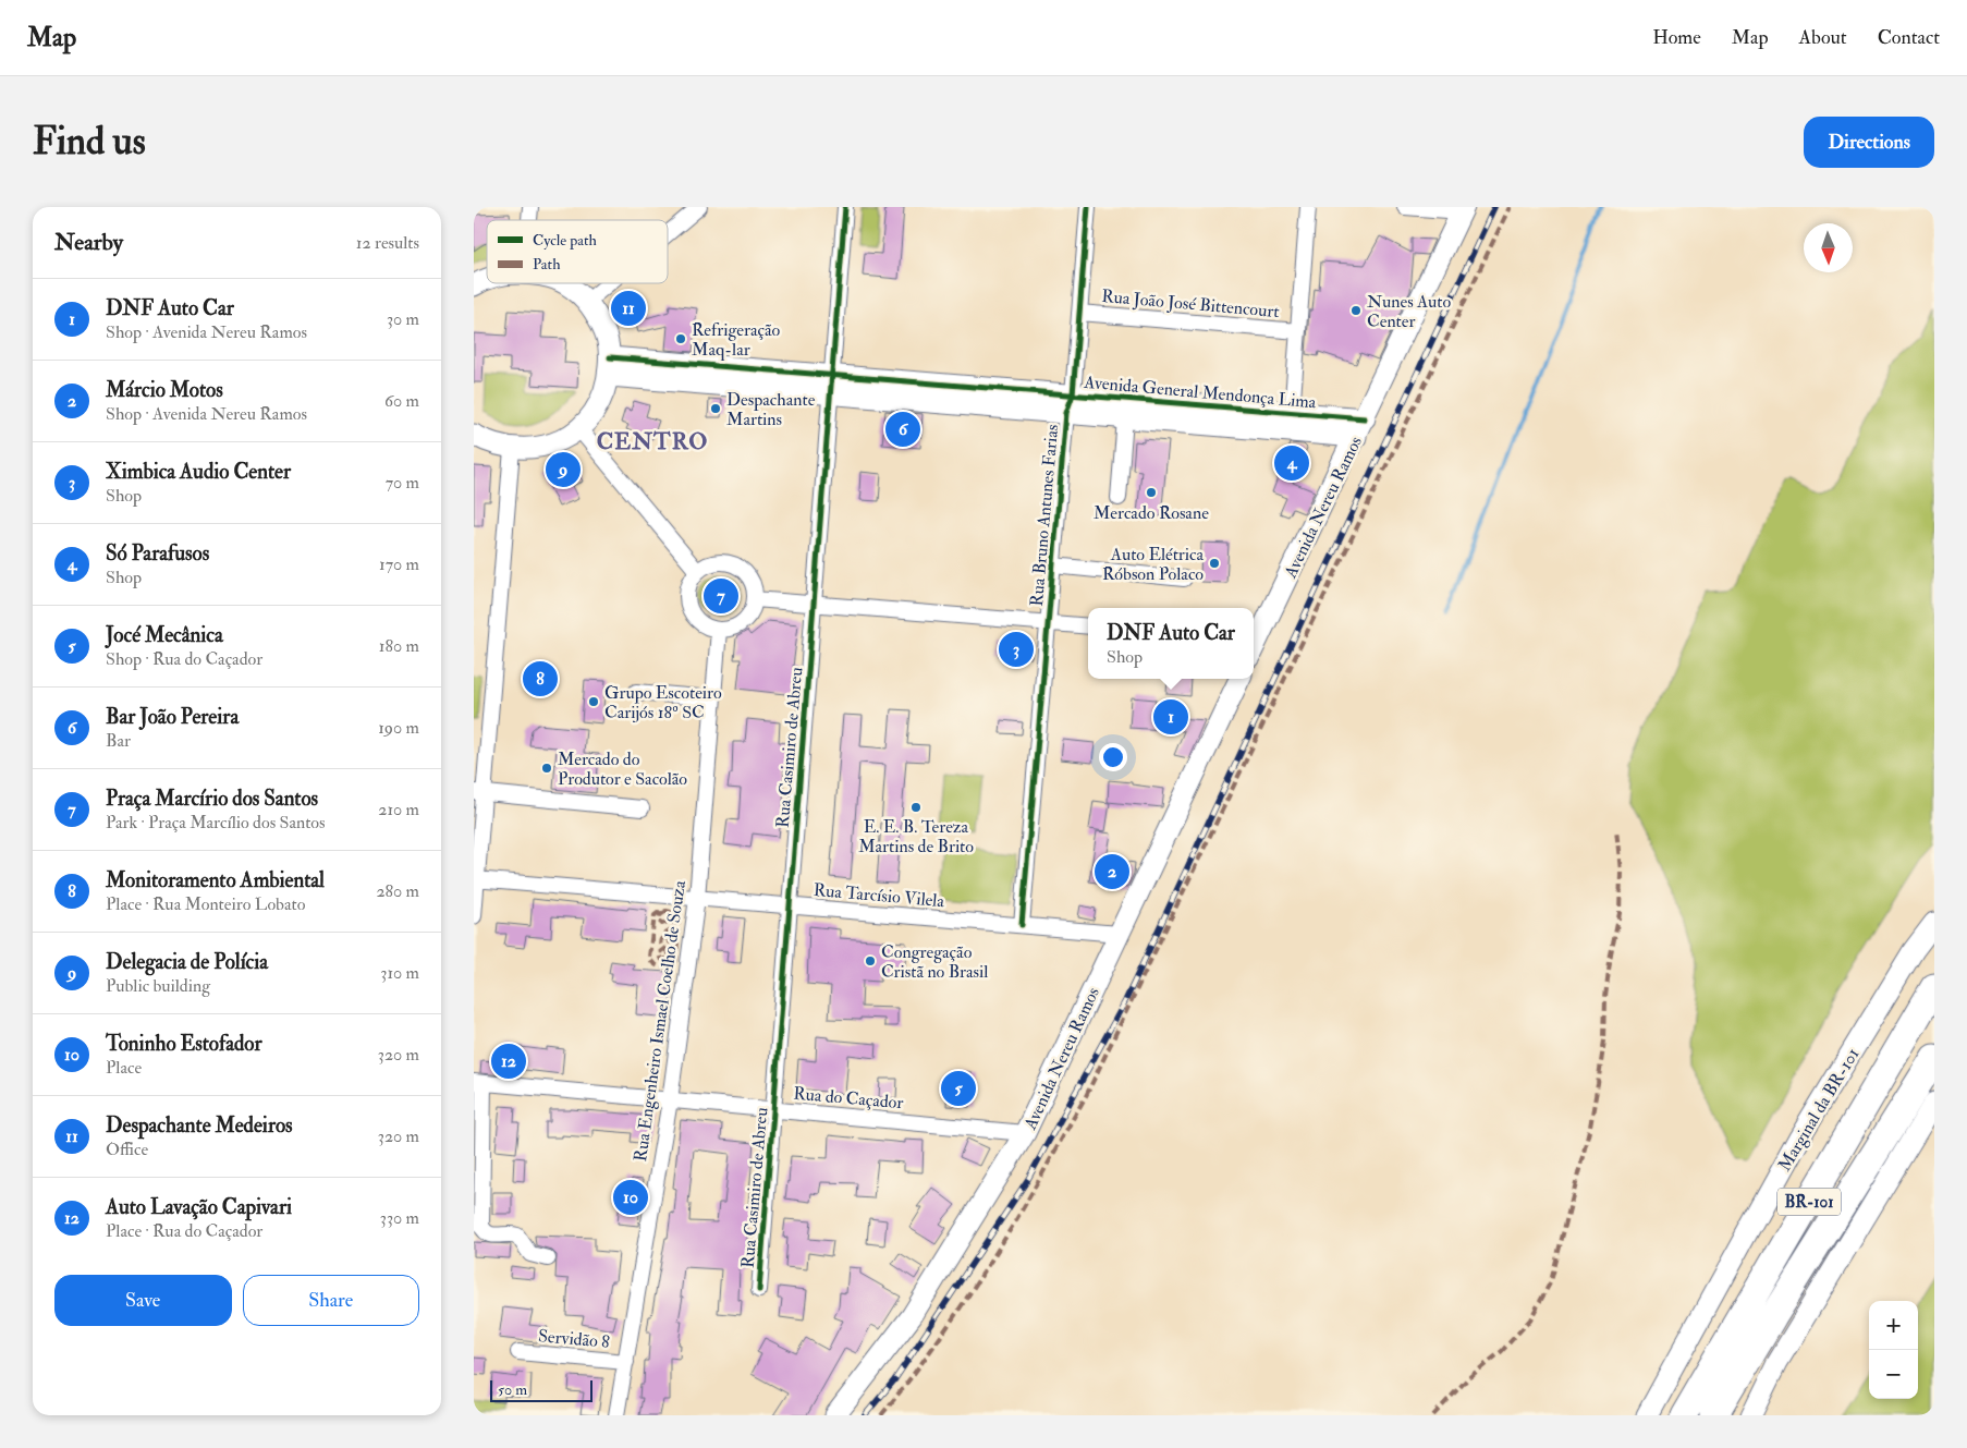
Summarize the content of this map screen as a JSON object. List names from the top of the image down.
{
  "streets": {
    "highway": ["BR-101"],
    "main road": ["Avenida General Mendonça Lima", "Avenida Nereu Ramos", "Marginal da BR-101"],
    "street": [
      "Rua João José Bittencourt",
      "Rua Bruno Antunes Farias",
      "Rua Casimiro de Abreu",
      "Rua Tarcísio Vilela",
      "Rua Engenheiro Ismael Coelho de Souza",
      "Rua do Caçador",
      "Servidão 8"
    ]
  },
  "crossings": [
    ["Rua João José Bittencourt", "Rua Bruno Antunes Farias"],
    ["Avenida General Mendonça Lima", "Avenida Nereu Ramos"],
    ["Avenida General Mendonça Lima", "Rua Bruno Antunes Farias"],
    ["Avenida General Mendonça Lima", "Rua Casimiro de Abreu"],
    ["Avenida Nereu Ramos", "Rua Tarcísio Vilela"],
    ["Avenida Nereu Ramos", "Rua do Caçador"],
    ["Rua Bruno Antunes Farias", "Rua Tarcísio Vilela"],
    ["Rua Casimiro de Abreu", "Rua Tarcísio Vilela"],
    ["Rua Casimiro de Abreu", "Rua do Caçador"],
    ["Rua Tarcísio Vilela", "Rua Engenheiro Ismael Coelho de Souza"],
    ["Rua Engenheiro Ismael Coelho de Souza", "Rua do Caçador"],
    ["Rua Engenheiro Ismael Coelho de Souza", "Servidão 8"]
  ],
  "districts": ["CENTRO"],
  "places": [
    "Nunes Auto Center",
    "Refrigeração Maq-lar",
    "Despachante Martins",
    "Mercado Rosane",
    "Auto Elétrica Róbson Polaco",
    "Grupo Escoteiro Carijós 18º SC",
    "Mercado do Produtor e Sacolão",
    "E. E. B. Tereza Martins de Brito",
    "Congregação Cristã no Brasil"
  ],
  "legend": ["Cycle path", "Path"],
  "scale_bar": "50 m",
  "north": "bottom",
  "page": {
    "header": "Map",
    "nav": [
      "Home",
      "Map",
      "About",
      "Contact"
    ],
    "buttons": [
      "Directions",
      ["Save", "Share"]
    ],
    "title": "Find us",
    "heading": ["Nearby", "12 results"],
    "list": [
      {
        "mark": "1",
        "name": "DNF Auto Car",
        "note": "Shop · Avenida Nereu Ramos",
        "value": "30 m"
      },
      {
        "mark": "2",
        "name": "Márcio Motos",
        "note": "Shop · Avenida Nereu Ramos",
        "value": "60 m"
      },
      {
        "mark": "3",
        "name": "Ximbica Audio Center",
        "note": "Shop",
        "value": "70 m"
      },
      {
        "mark": "4",
        "name": "Só Parafusos",
        "note": "Shop",
        "value": "170 m"
      },
      {
        "mark": "5",
        "name": "Jocé Mecânica",
        "note": "Shop · Rua do Caçador",
        "value": "180 m"
      },
      {
        "mark": "6",
        "name": "Bar João Pereira",
        "note": "Bar",
        "value": "190 m"
      },
      {
        "mark": "7",
        "name": "Praça Marcírio dos Santos",
        "note": "Park · Praça Marcílio dos Santos",
        "value": "210 m"
      },
      {
        "mark": "8",
        "name": "Monitoramento Ambiental",
        "note": "Place · Rua Monteiro Lobato",
        "value": "280 m"
      },
      {
        "mark": "9",
        "name": "Delegacia de Polícia",
        "note": "Public building",
        "value": "310 m"
      },
      {
        "mark": "10",
        "name": "Toninho Estofador",
        "note": "Place",
        "value": "320 m"
      },
      {
        "mark": "11",
        "name": "Despachante Medeiros",
        "note": "Office",
        "value": "320 m"
      },
      {
        "mark": "12",
        "name": "Auto Lavação Capivari",
        "note": "Place · Rua do Caçador",
        "value": "330 m"
      }
    ],
    "pins": [
      "11",
      "6",
      "4",
      "9",
      "7",
      "3",
      "8",
      "1",
      "2",
      "12",
      "5",
      "10"
    ],
    "popup": ["DNF Auto Car", "Shop"],
    "map_buttons": ["+", "−"],
    "scale": "50 m"
  }
}
